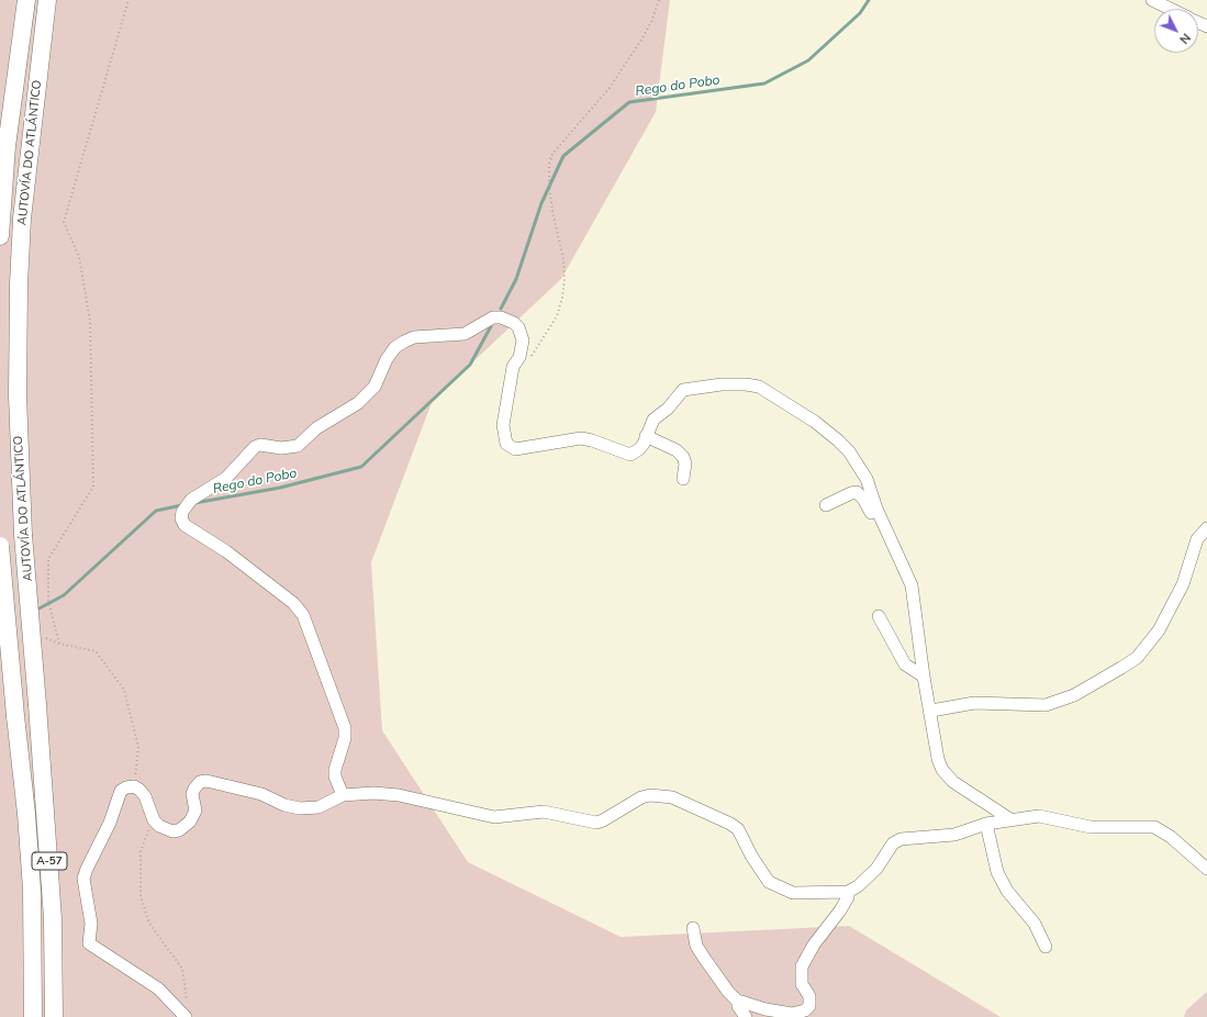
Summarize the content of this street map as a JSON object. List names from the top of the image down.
{
  "streets": {
    "highway": ["AUTOVÍA DO ATLÁNTICO", "A-57"]
  },
  "water": ["Rego do Pobo"],
  "north": "bottom right"
}
